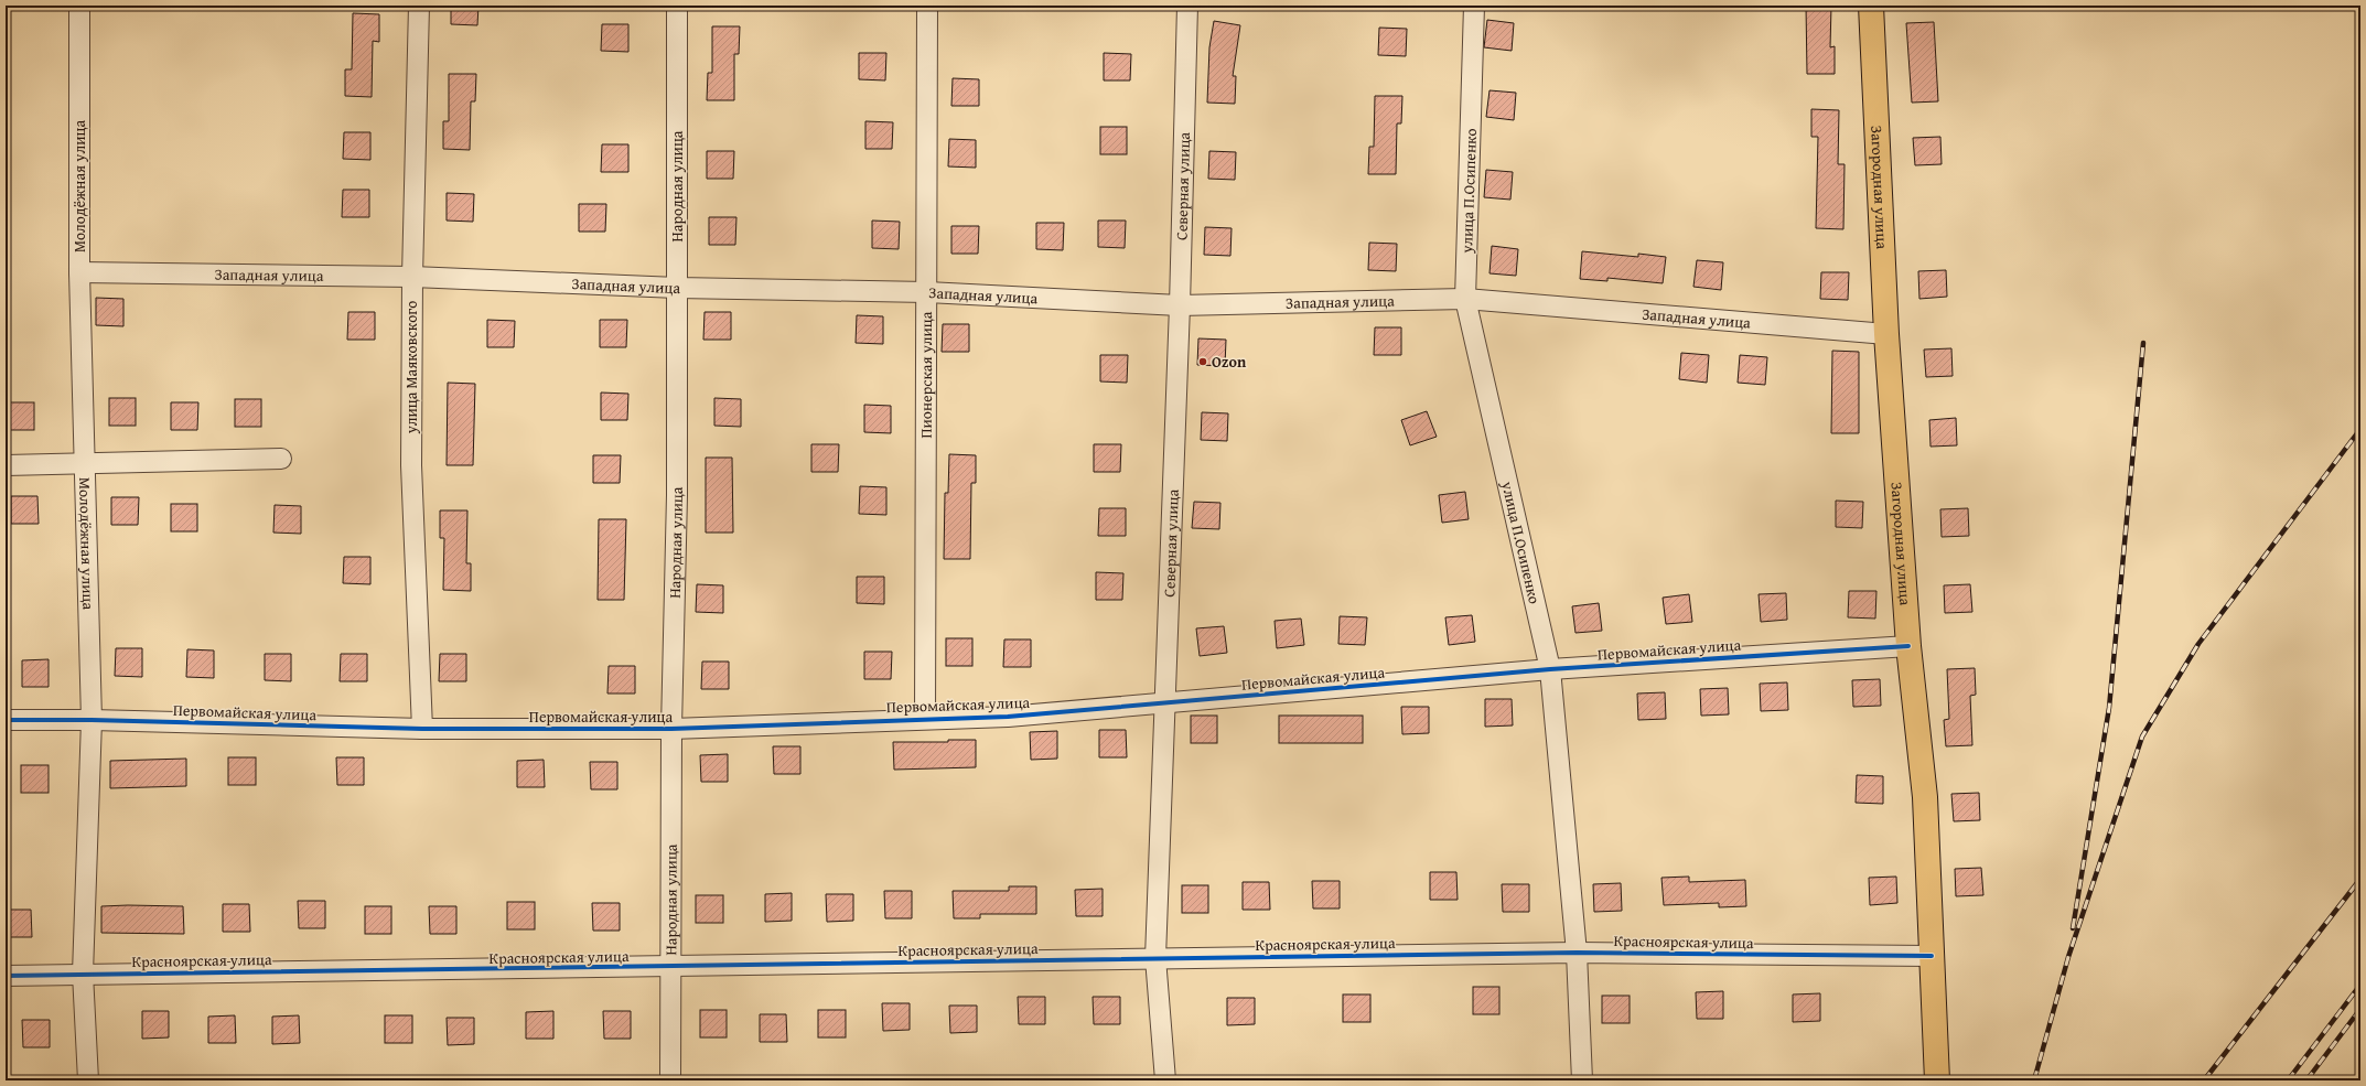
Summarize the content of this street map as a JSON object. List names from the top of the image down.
{
  "streets": {
    "main road": ["Загородная улица"],
    "street": [
      "Молодёжная улица",
      "Народная улица",
      "Северная улица",
      "улица П.Осипенко",
      "Западная улица",
      "улица Маяковского",
      "Пионерская улица",
      "Первомайская улица",
      "Красноярская улица"
    ]
  },
  "crossings": [
    ["Молодёжная улица", "Западная улица"],
    ["Молодёжная улица", "Первомайская улица"],
    ["Молодёжная улица", "Красноярская улица"],
    ["Народная улица", "Западная улица"],
    ["Народная улица", "Первомайская улица"],
    ["Народная улица", "Красноярская улица"],
    ["Северная улица", "Западная улица"],
    ["Северная улица", "Первомайская улица"],
    ["Северная улица", "Красноярская улица"],
    ["Загородная улица", "Западная улица"],
    ["Загородная улица", "Первомайская улица"],
    ["Загородная улица", "Красноярская улица"],
    ["улица П.Осипенко", "Западная улица"],
    ["улица П.Осипенко", "Первомайская улица"],
    ["улица П.Осипенко", "Красноярская улица"],
    ["Западная улица", "улица Маяковского"],
    ["Западная улица", "Пионерская улица"],
    ["улица Маяковского", "Первомайская улица"],
    ["Пионерская улица", "Первомайская улица"]
  ],
  "places": ["Ozon"]
}
